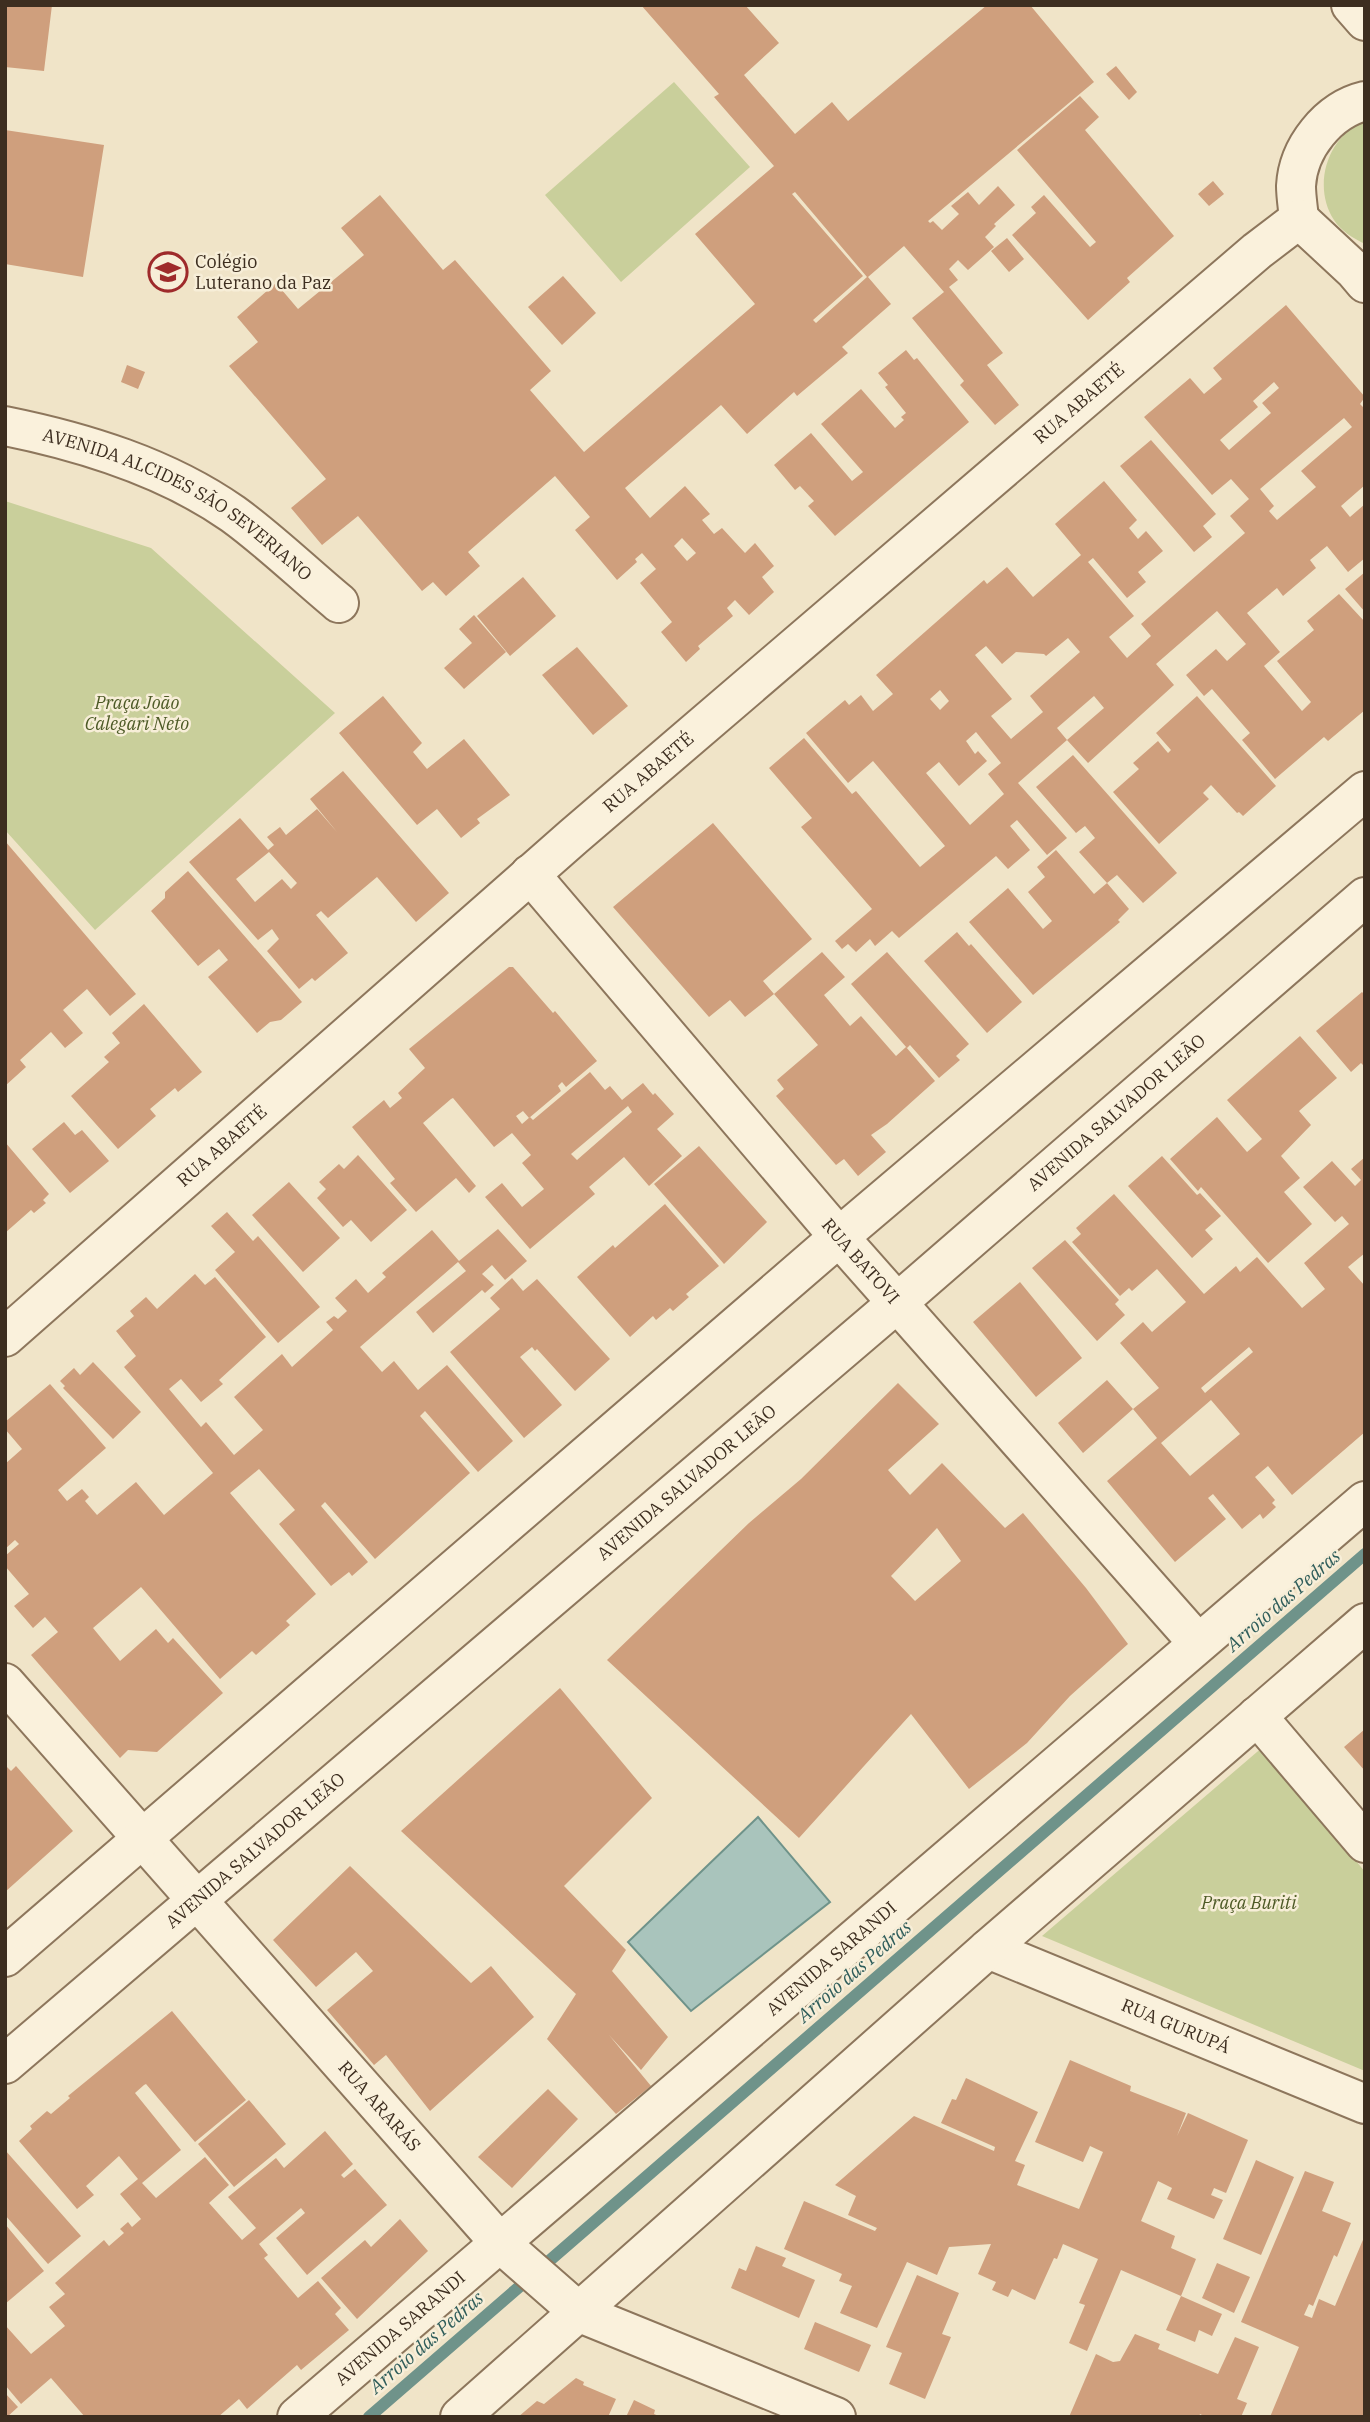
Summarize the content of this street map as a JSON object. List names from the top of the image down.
{
  "streets": {
    "street": [
      "RUA ABAETÉ",
      "AVENIDA ALCIDES SÃO SEVERIANO",
      "AVENIDA SALVADOR LEÃO",
      "RUA BATOVI",
      "AVENIDA SARANDI",
      "RUA GURUPÁ",
      "RUA ARARÁS"
    ]
  },
  "crossings": [
    ["RUA ABAETÉ", "RUA BATOVI"],
    ["AVENIDA SALVADOR LEÃO", "RUA BATOVI"],
    ["AVENIDA SALVADOR LEÃO", "RUA ARARÁS"],
    ["RUA BATOVI", "AVENIDA SARANDI"],
    ["AVENIDA SARANDI", "RUA ARARÁS"]
  ],
  "water": ["Arroio das Pedras"],
  "parks": ["Praça João Calegari Neto", "Praça Buriti"],
  "places": {
    "school or university": ["Colégio Luterano da Paz"]
  }
}
